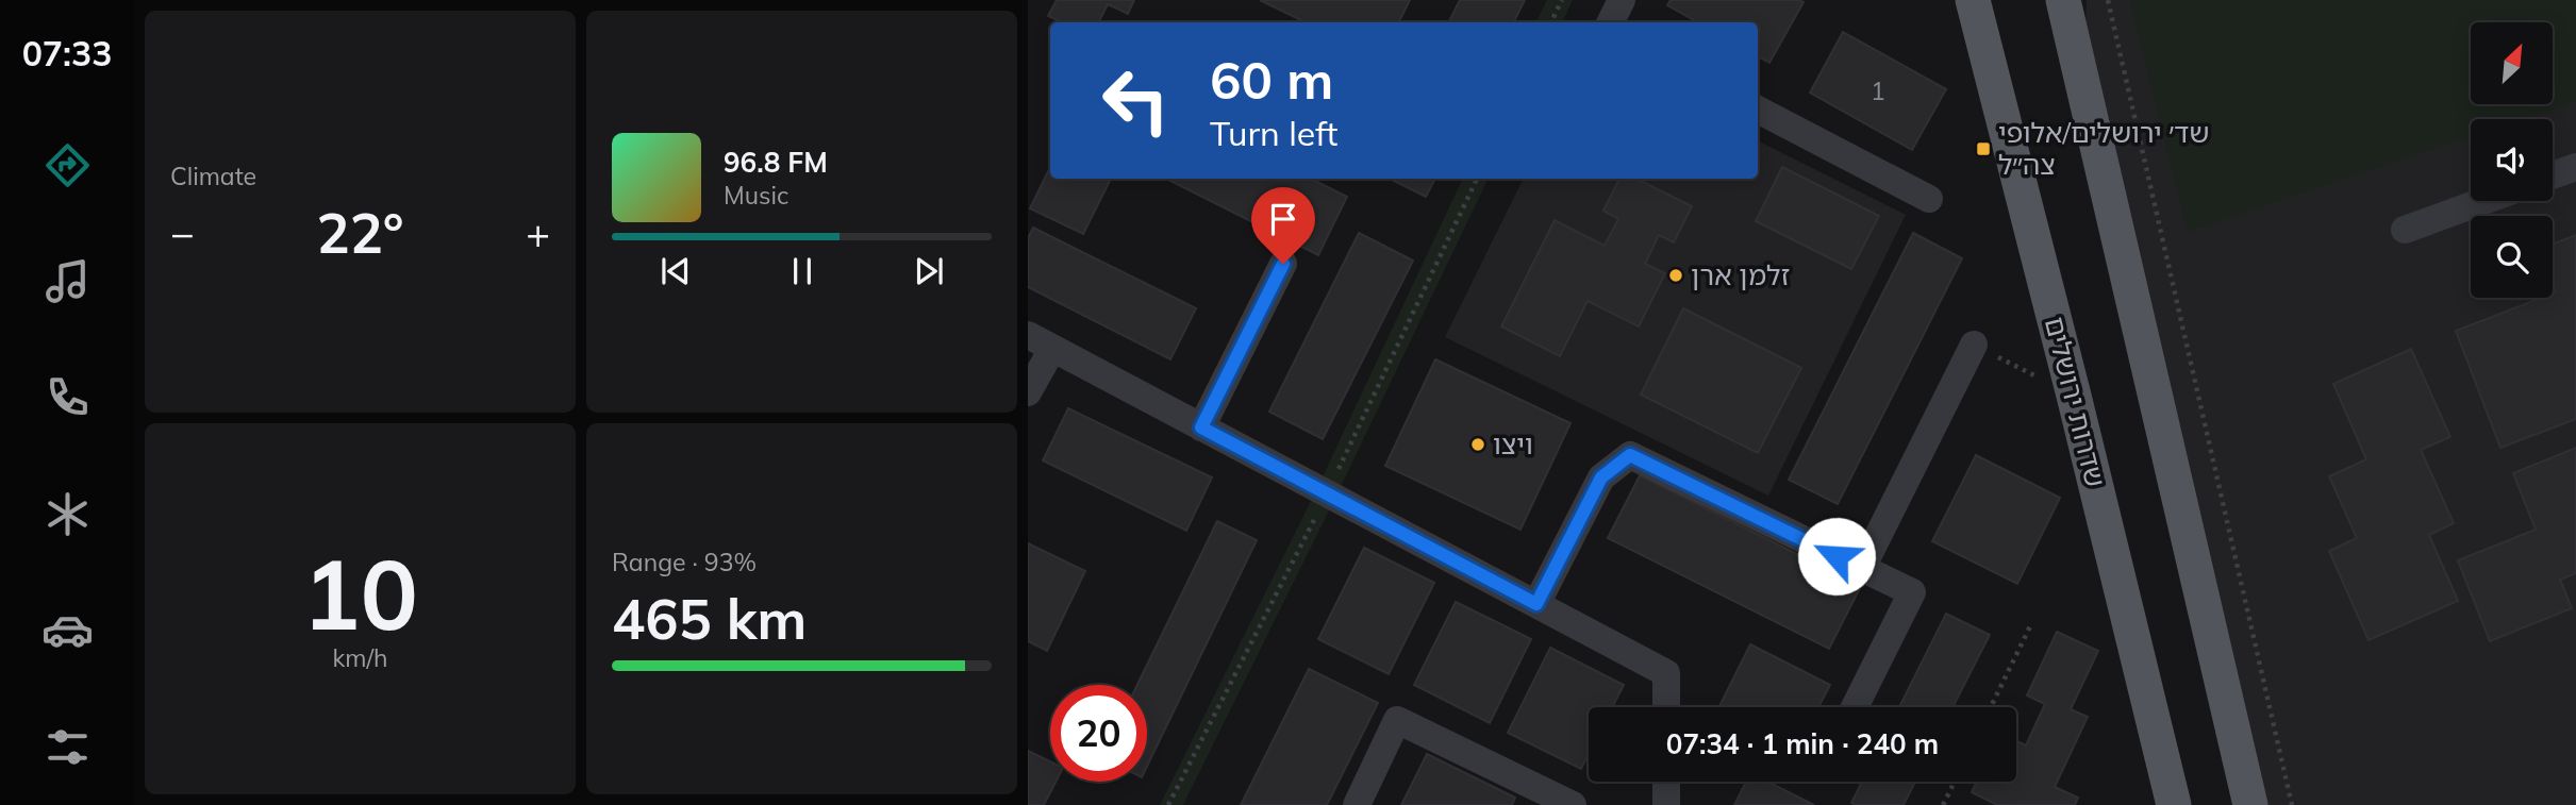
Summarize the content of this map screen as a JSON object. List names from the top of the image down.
{
  "streets": {
    "main road": ["שדרות ירושלים"]
  },
  "places": {
    "transit": ["שד׳ ירושלים/אלופי צה״ל"],
    "other": ["זלמן ארן", "ויצו"]
  },
  "house_numbers": ["1"],
  "north": "top right",
  "page": {
    "tabs": "07:33",
    "tile": [
      "Climate",
      ["10", "km/h"],
      ["Range · 93%", "465 km"]
    ],
    "turn": ["60 m", "Turn left"],
    "song": ["96.8 FM", "Music"],
    "heat": ["−", "22°", "+"],
    "limit": "20",
    "trip": "07:34 · 1 min · 240 m"
  }
}
